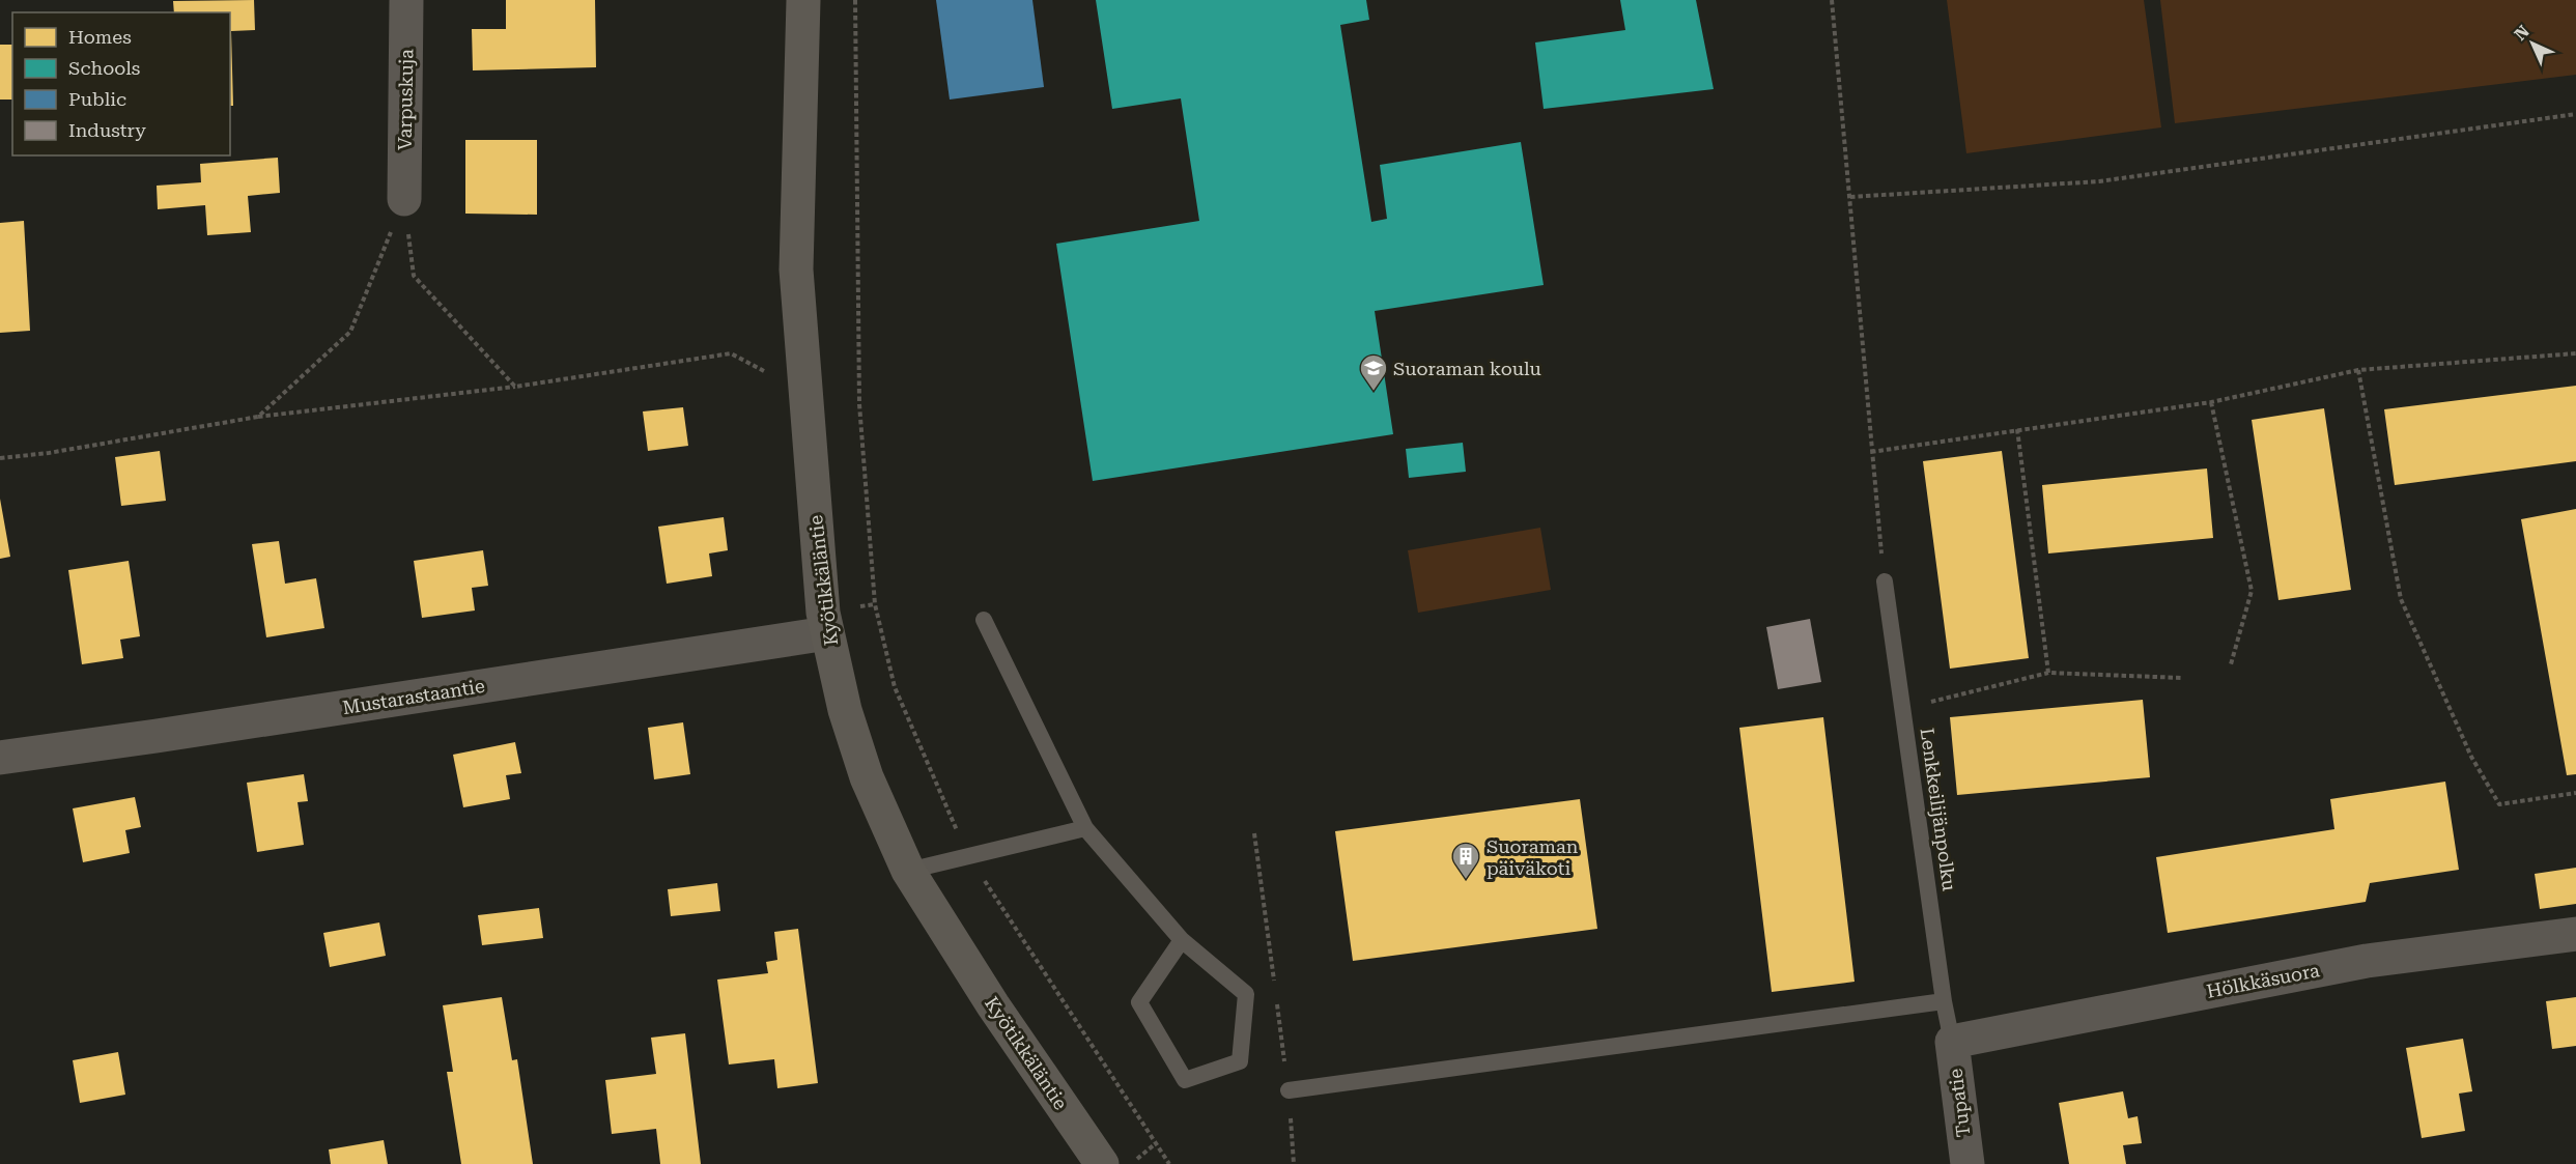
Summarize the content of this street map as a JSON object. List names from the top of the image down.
{
  "streets": {
    "main road": ["Kyötikkäläntie"],
    "street": [
      "Varpuskuja",
      "Mustarastaantie",
      "Hölkkäsuora",
      "Tupatie"
    ],
    "lane": ["Lenkkeilijänpolku"]
  },
  "crossings": [
    ["Kyötikkäläntie", "Mustarastaantie"],
    ["Lenkkeilijänpolku", "Hölkkäsuora"],
    ["Lenkkeilijänpolku", "Tupatie"],
    ["Hölkkäsuora", "Tupatie"]
  ],
  "places": {
    "school or university": ["Suoraman koulu"],
    "building": ["Suoraman päiväkoti"]
  },
  "legend": [
    "Homes",
    "Schools",
    "Public",
    "Industry"
  ],
  "north": "top left"
}
